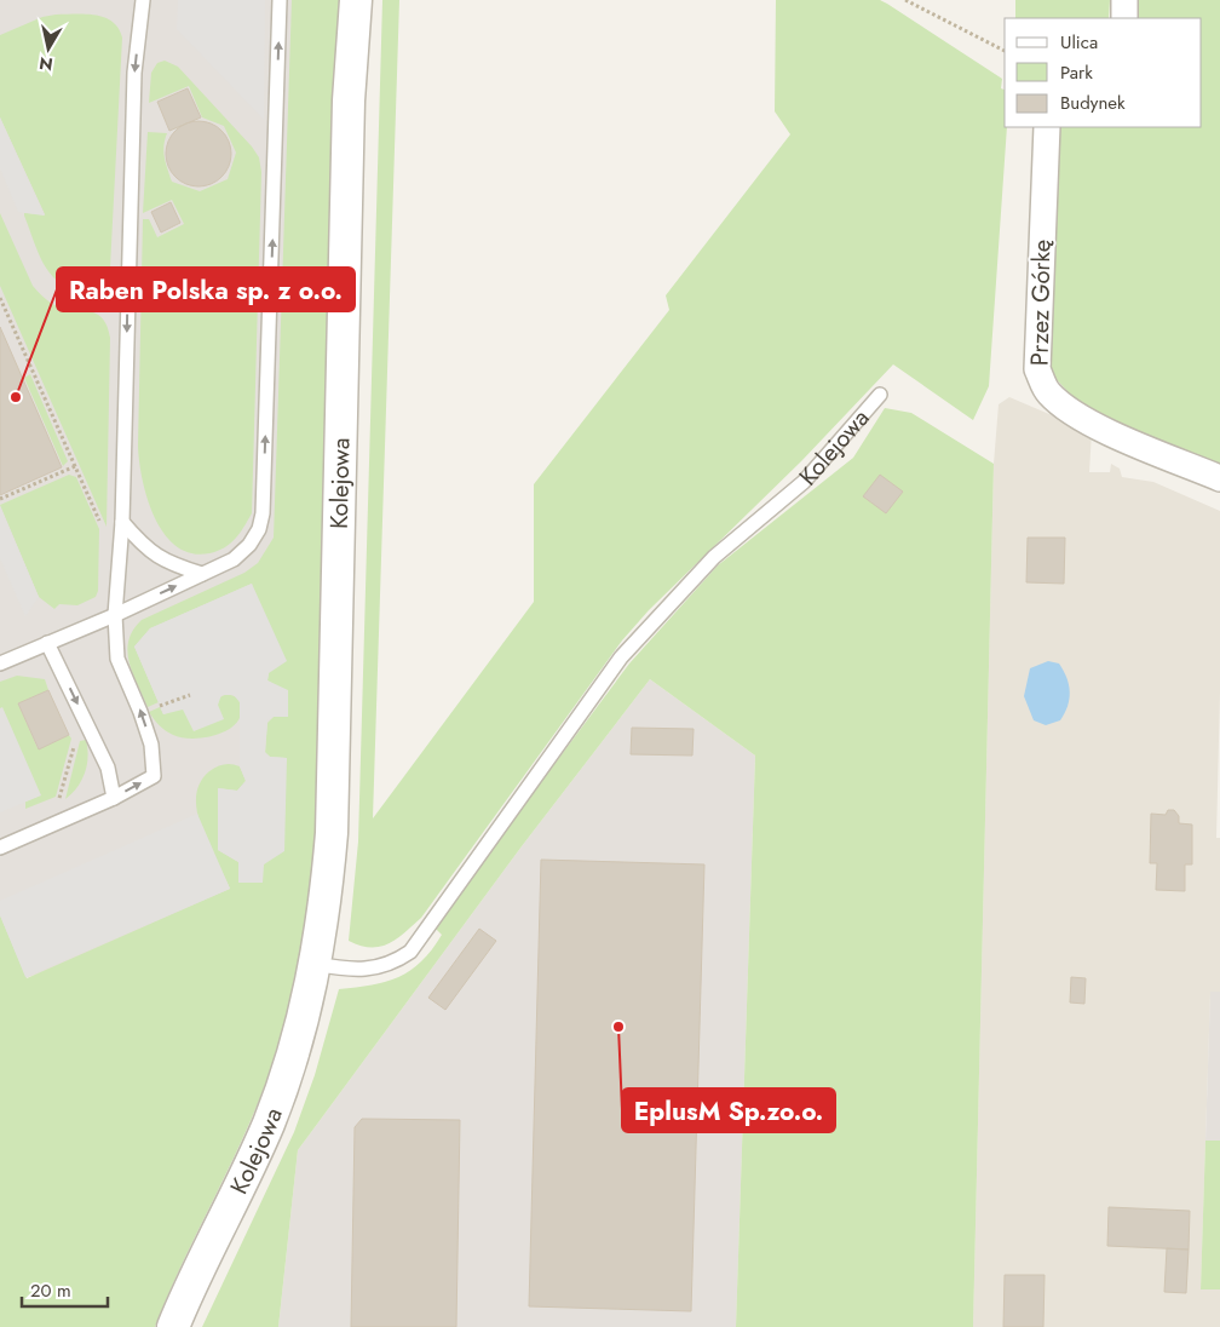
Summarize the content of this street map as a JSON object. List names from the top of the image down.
{
  "streets": {
    "street": ["Przez Górkę", "Kolejowa"]
  },
  "places": ["Raben Polska sp. z o.o.", "EplusM Sp.zo.o."],
  "legend": ["Ulica", "Park", "Budynek"],
  "scale_bar": "20 m",
  "north": "bottom"
}
